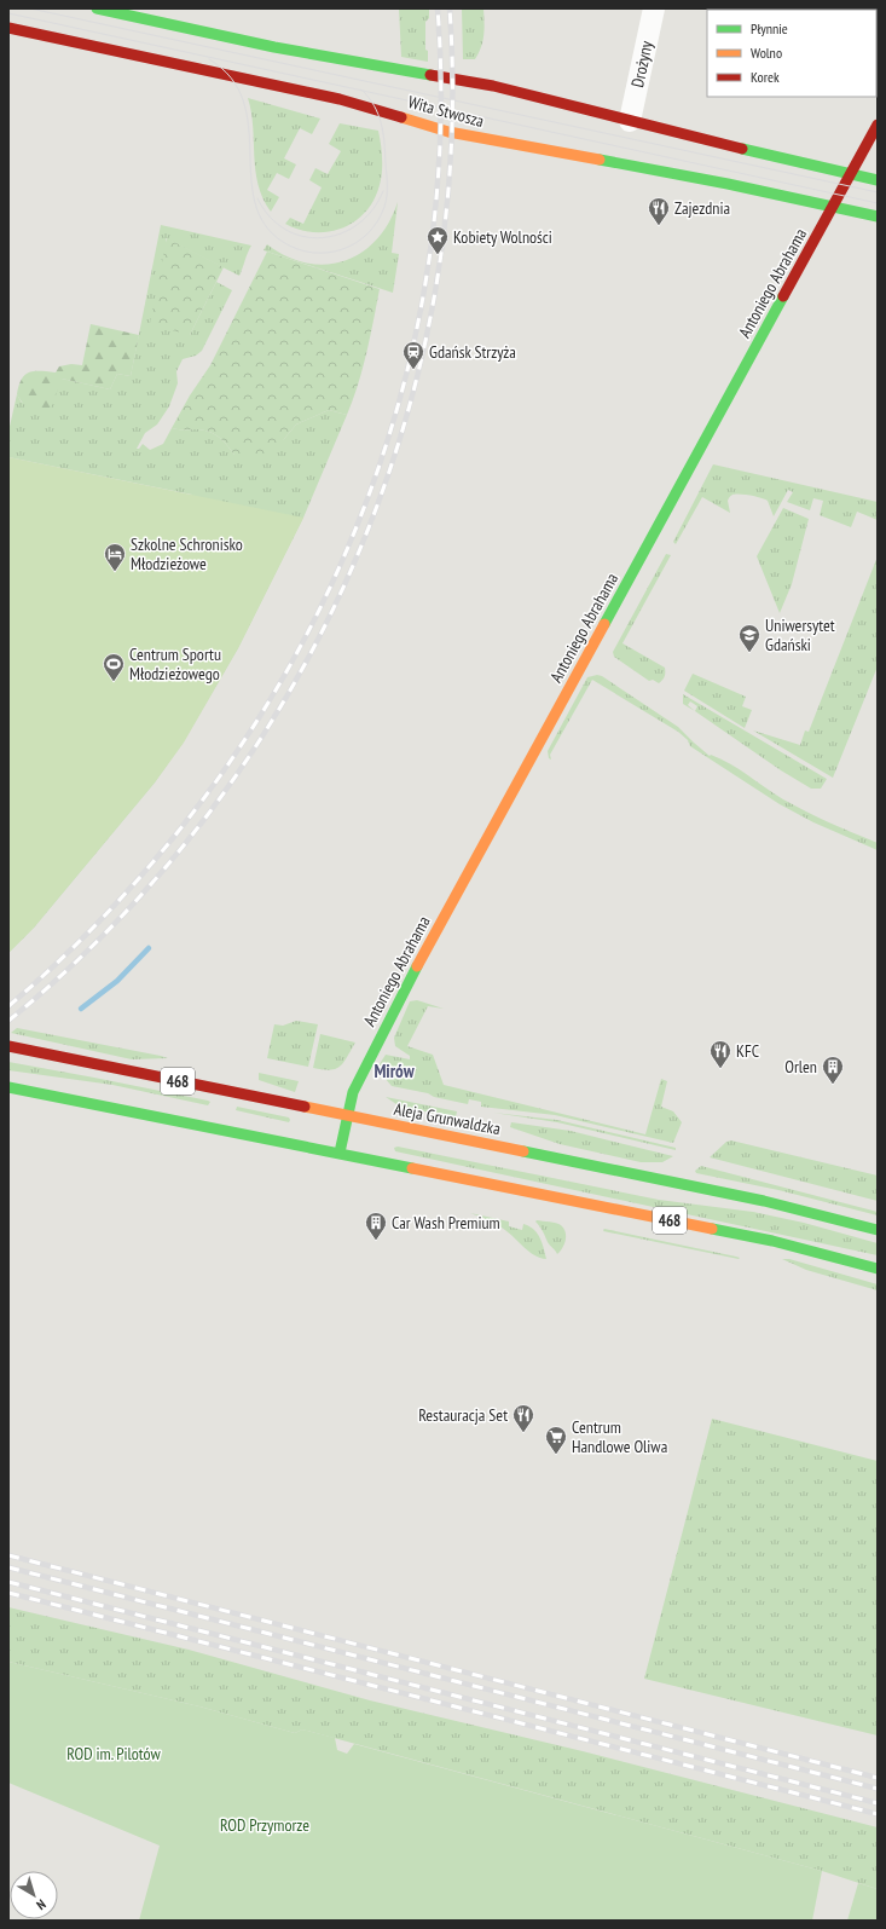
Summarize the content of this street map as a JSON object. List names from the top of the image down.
{
  "streets": {
    "street": [
      "Drożyny",
      "Wita Stwosza",
      "Antoniego Abrahama",
      "468",
      "Aleja Grunwaldzka"
    ]
  },
  "crossings": [
    ["Drożyny", "Wita Stwosza"],
    ["Wita Stwosza", "Antoniego Abrahama"],
    ["Antoniego Abrahama", "468"],
    ["Antoniego Abrahama", "Aleja Grunwaldzka"]
  ],
  "districts": ["Mirów"],
  "parks": ["ROD im. Pilotów", "ROD Przymorze"],
  "places": {
    "restaurant": ["Zajezdnia", "KFC", "Restauracja Set"],
    "place": ["Kobiety Wolności"],
    "station": ["Gdańsk Strzyża"],
    "hotel": ["Szkolne Schronisko Młodzieżowe"],
    "school or university": ["Uniwersytet Gdański"],
    "sports": ["Centrum Sportu Młodzieżowego"],
    "building": ["Orlen", "Car Wash Premium"],
    "supermarket": ["Centrum Handlowe Oliwa"]
  },
  "legend": ["Płynnie", "Wolno", "Korek"],
  "north": "bottom right"
}
